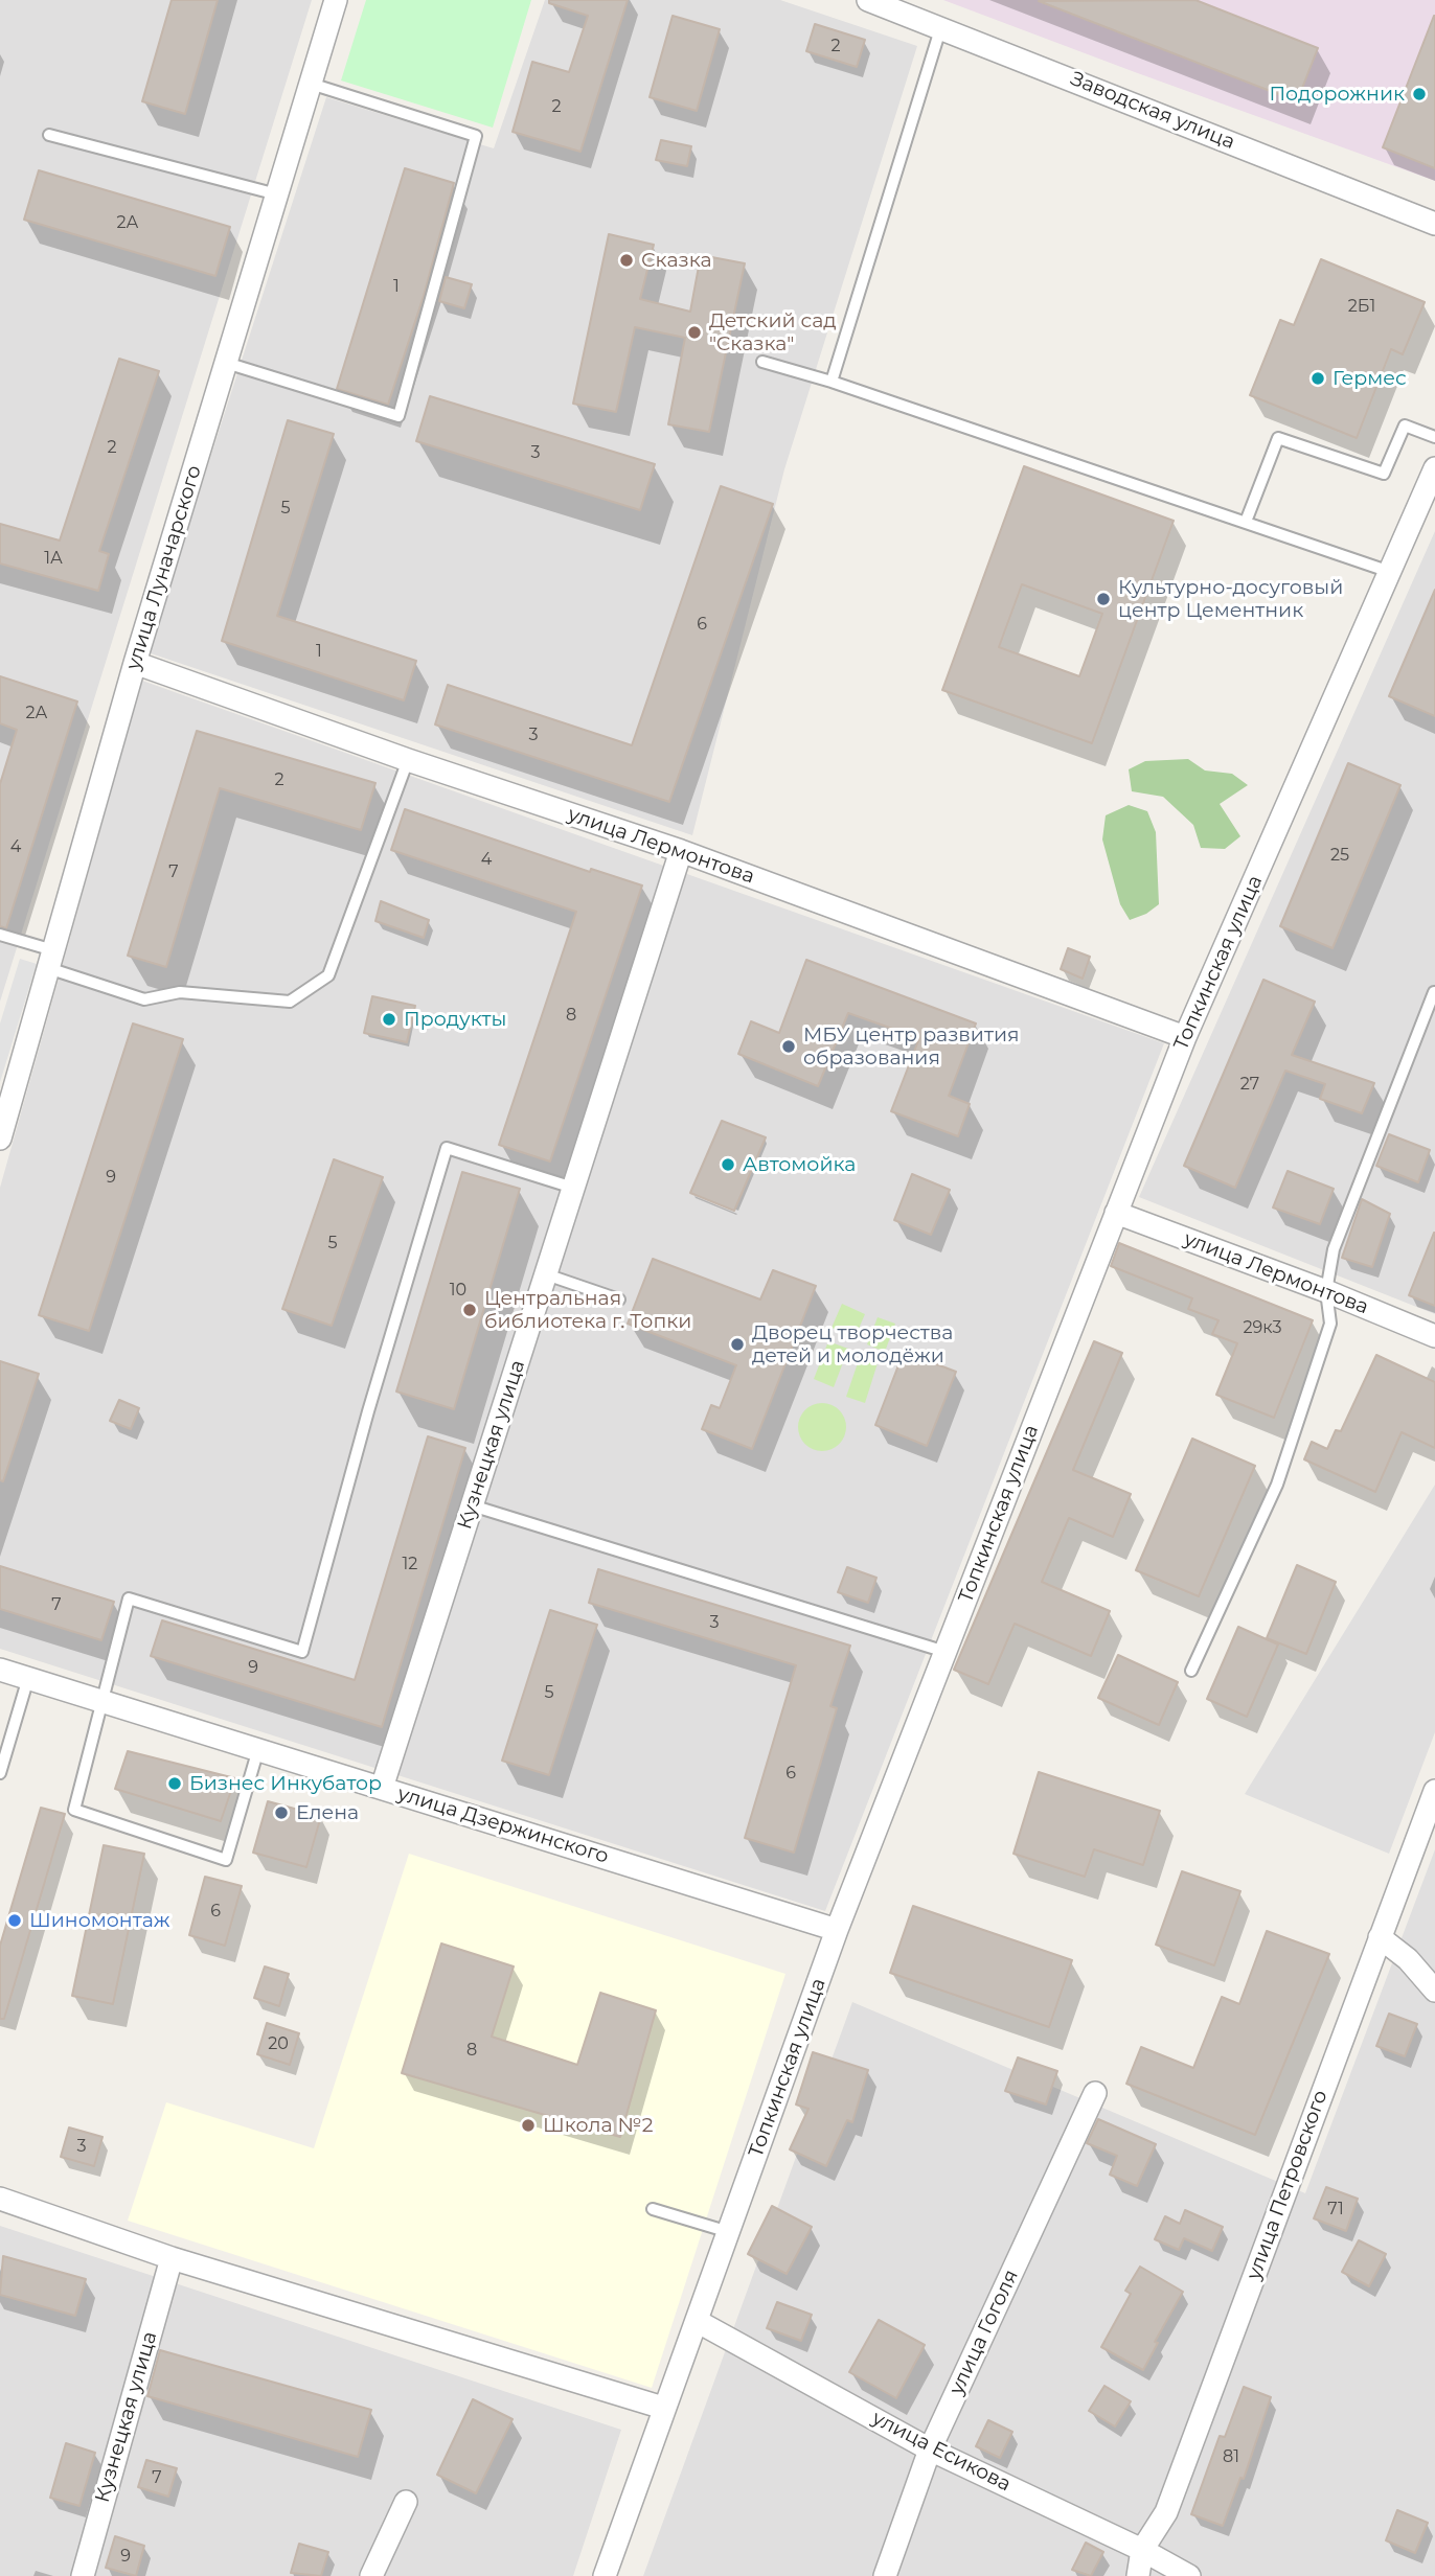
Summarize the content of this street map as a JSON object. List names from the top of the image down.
{
  "streets": {
    "street": [
      "Заводская улица",
      "улица Луначарского",
      "улица Лермонтова",
      "Топкинская улица",
      "Кузнецкая улица",
      "улица Дзержинского",
      "улица Петровского",
      "улица Гоголя",
      "улица Есикова"
    ]
  },
  "crossings": [
    ["улица Луначарского", "улица Лермонтова"],
    ["улица Лермонтова", "Топкинская улица"],
    ["улица Лермонтова", "Кузнецкая улица"],
    ["Топкинская улица", "улица Дзержинского"],
    ["Топкинская улица", "улица Есикова"],
    ["Кузнецкая улица", "улица Дзержинского"],
    ["улица Петровского", "улица Есикова"],
    ["улица Гоголя", "улица Есикова"]
  ],
  "places": [
    "Подорожник",
    "Сказка",
    "Детский сад \"Сказка\"",
    "Гермес",
    "Культурно-досуговый центр Цементник",
    "Продукты",
    "МБУ центр развития образования",
    "Автомойка",
    "Центральная библиотека г. Топки",
    "Дворец творчества детей и молодёжи",
    "Бизнес Инкубатор",
    "Елена",
    "Шиномонтаж",
    "Школа №2"
  ],
  "house_numbers": [
    "2",
    "2",
    "2А",
    "1",
    "2Б1",
    "2",
    "3",
    "5",
    "1А",
    "6",
    "1",
    "2А",
    "3",
    "2",
    "4",
    "25",
    "4",
    "7",
    "8",
    "27",
    "9",
    "5",
    "10",
    "29к3",
    "12",
    "7",
    "3",
    "9",
    "5",
    "6",
    "6",
    "20",
    "8",
    "3",
    "71",
    "81",
    "7",
    "9"
  ]
}
